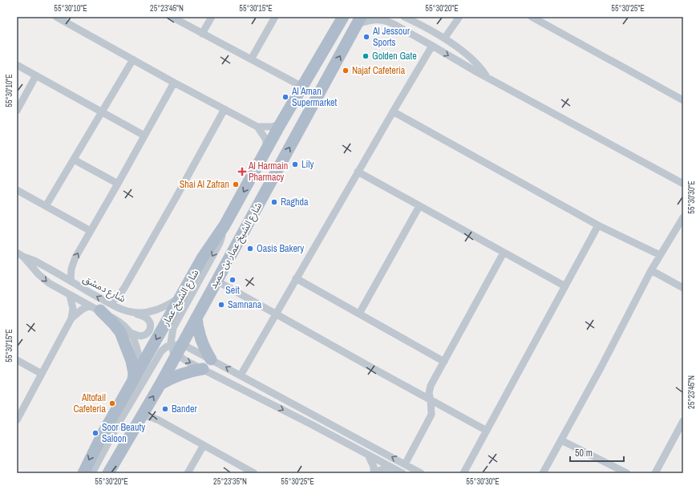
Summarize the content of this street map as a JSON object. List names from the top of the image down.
{
  "streets": {
    "main road": ["شارع الشيخ عمار بن حميد", "شارع الشيخ عمار"],
    "street": ["شارع دمشق"]
  },
  "crossings": [
    ["شارع دمشق", "شارع الشيخ عمار"]
  ],
  "one_way": ["شارع الشيخ عمار"],
  "places": {
    "other": [
      "Al Jessour Sports",
      "Golden Gate",
      "Najaf Cafeteria",
      "Al Aman Supermarket",
      "Lily",
      "Shai Al Zafran",
      "Raghda",
      "Oasis Bakery",
      "Seit",
      "Samnana",
      "Altofail Cafeteria",
      "Bander",
      "Soor Beauty Saloon"
    ],
    "health": ["Al Harmain Pharmacy"]
  },
  "scale_bar": "50 m",
  "coordinates": [
    "55°30'10\"E",
    "25°23'45\"N",
    "55°30'15\"E",
    "55°30'20\"E",
    "55°30'25\"E",
    "55°30'30\"E",
    "25°23'35\"N"
  ]
}
